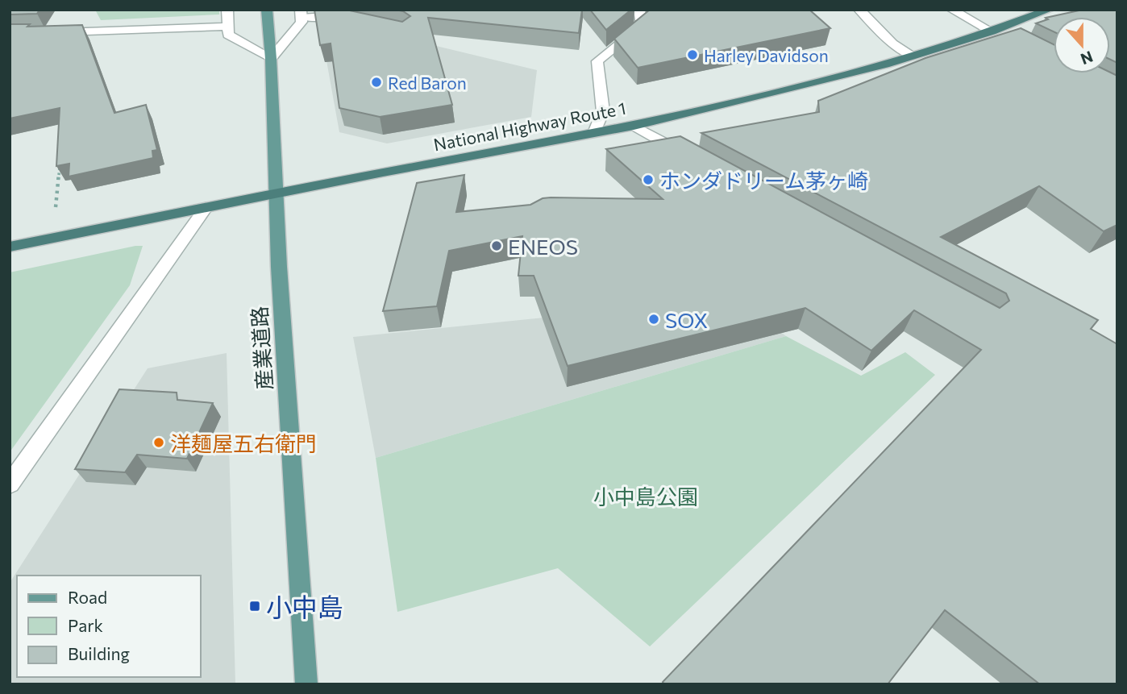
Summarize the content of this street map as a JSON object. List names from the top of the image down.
{
  "streets": {
    "highway": ["National Highway Route 1"],
    "main road": ["産業道路"]
  },
  "crossings": [
    ["National Highway Route 1", "産業道路"]
  ],
  "parks": ["小中島公園"],
  "places": {
    "other": [
      "Harley Davidson",
      "Red Baron",
      "ホンダドリーム茅ヶ崎",
      "ENEOS",
      "SOX",
      "洋麺屋五右衛門"
    ],
    "transit": ["小中島"]
  },
  "legend": ["Road", "Park", "Building"],
  "north": "bottom"
}
